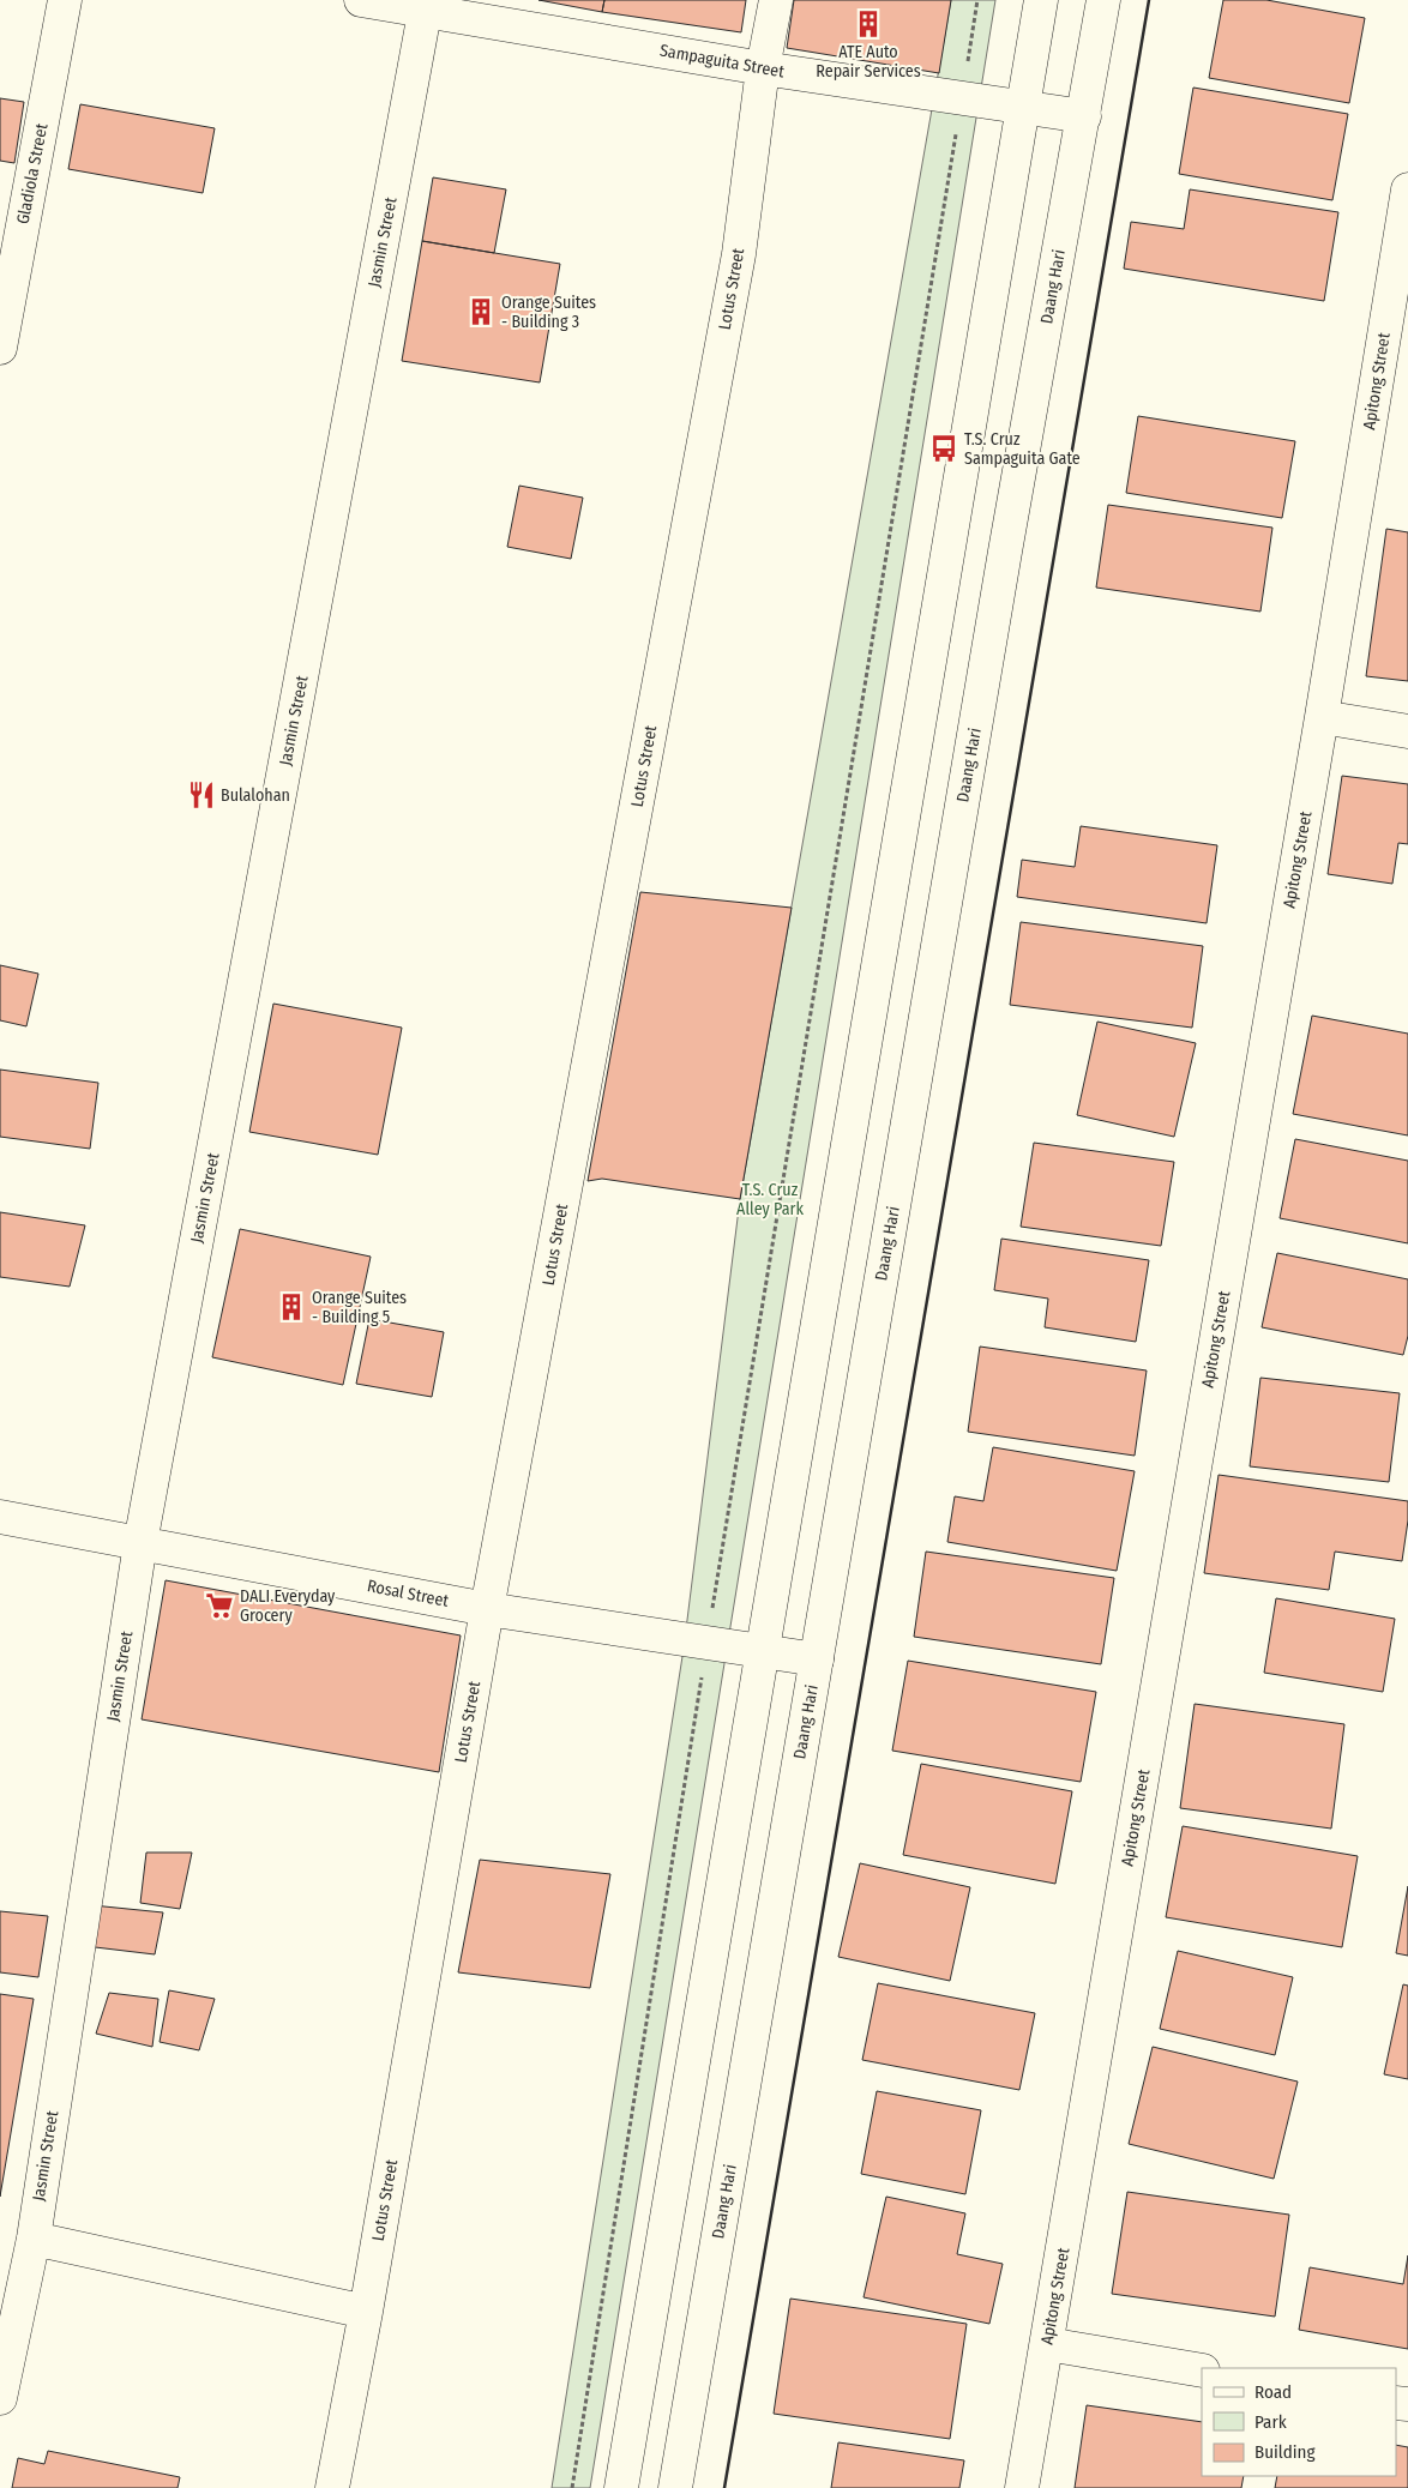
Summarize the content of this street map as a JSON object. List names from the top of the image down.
{
  "streets": {
    "street": [
      "Sampaguita Street",
      "Gladiola Street",
      "Jasmin Street",
      "Daang Hari",
      "Lotus Street",
      "Apitong Street",
      "Rosal Street"
    ]
  },
  "crossings": [
    ["Sampaguita Street", "Jasmin Street"],
    ["Sampaguita Street", "Daang Hari"],
    ["Sampaguita Street", "Lotus Street"],
    ["Jasmin Street", "Rosal Street"],
    ["Daang Hari", "Rosal Street"],
    ["Lotus Street", "Rosal Street"]
  ],
  "parks": ["T.S. Cruz Alley Park"],
  "places": {
    "building": ["ATE Auto Repair Services", "Orange Suites - Building 3", "Orange Suites - Building 5"],
    "bus stop": ["T.S. Cruz Sampaguita Gate"],
    "restaurant": ["Bulalohan"],
    "supermarket": ["DALI Everyday Grocery"]
  },
  "legend": ["Road", "Park", "Building"]
}
